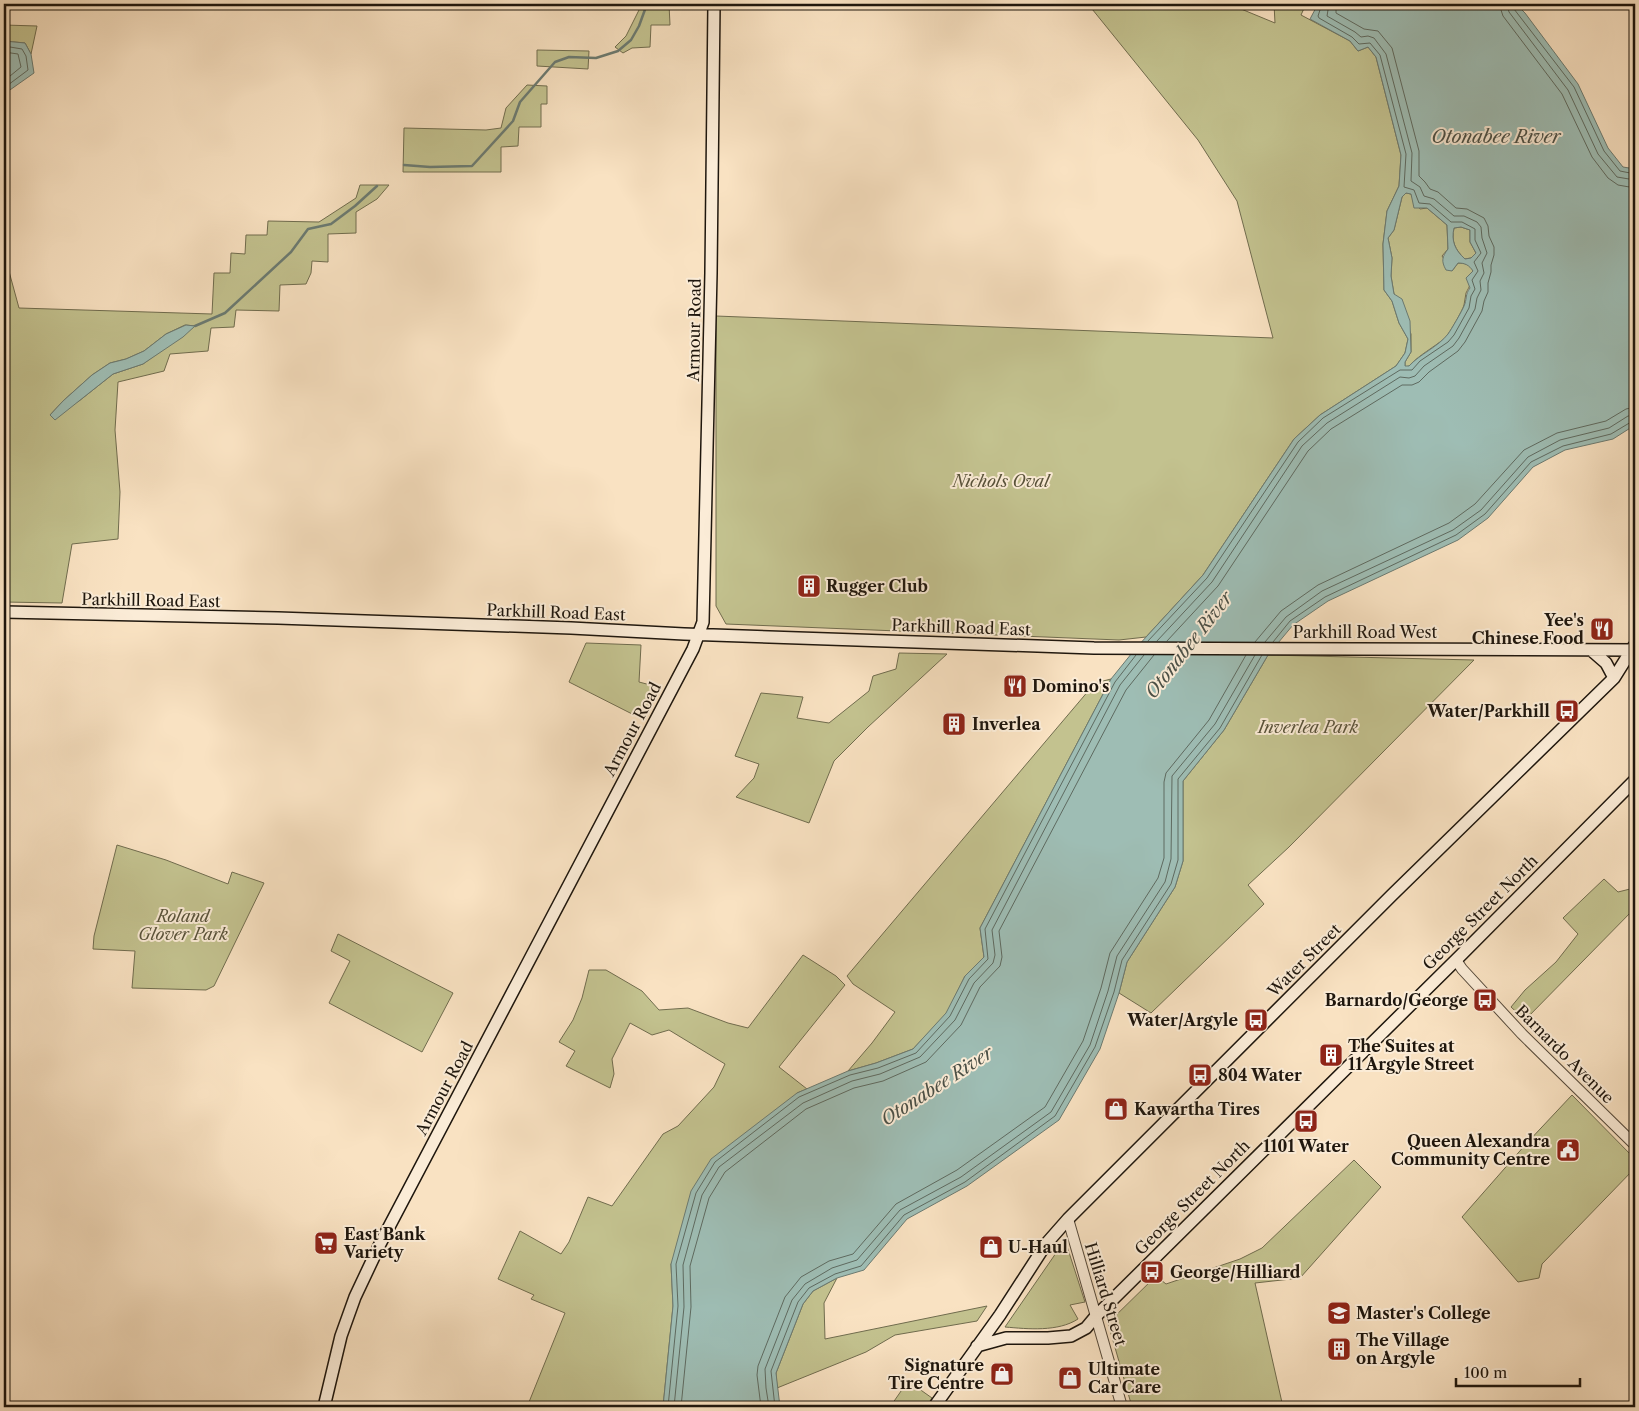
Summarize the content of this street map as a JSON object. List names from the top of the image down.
{
  "streets": {
    "main road": [
      "Armour Road",
      "Parkhill Road East",
      "Parkhill Road West",
      "George Street North",
      "Water Street"
    ],
    "street": ["Barnardo Avenue", "Hilliard Street"]
  },
  "crossings": [
    ["Armour Road", "Parkhill Road East"],
    ["Parkhill Road East", "Parkhill Road West"],
    ["Parkhill Road West", "Water Street"],
    ["George Street North", "Water Street"],
    ["George Street North", "Barnardo Avenue"],
    ["George Street North", "Hilliard Street"],
    ["Water Street", "Hilliard Street"]
  ],
  "water": ["Otonabee River"],
  "parks": ["Nichols Oval", "Inverlea Park", "Roland Glover Park"],
  "places": {
    "building": [
      "Rugger Club",
      "Inverlea",
      "The Suites at 11 Argyle Street",
      "The Village on Argyle"
    ],
    "restaurant": ["Yee's Chinese Food", "Domino's"],
    "bus stop": [
      "Water/Parkhill",
      "Barnardo/George",
      "Water/Argyle",
      "804 Water",
      "1101 Water",
      "George/Hilliard"
    ],
    "shop": [
      "Kawartha Tires",
      "U-Haul",
      "Signature Tire Centre",
      "Ultimate Car Care"
    ],
    "public building": ["Queen Alexandra Community Centre"],
    "supermarket": ["East Bank Variety"],
    "school or university": ["Master's College"]
  },
  "scale_bar": "100 m"
}
